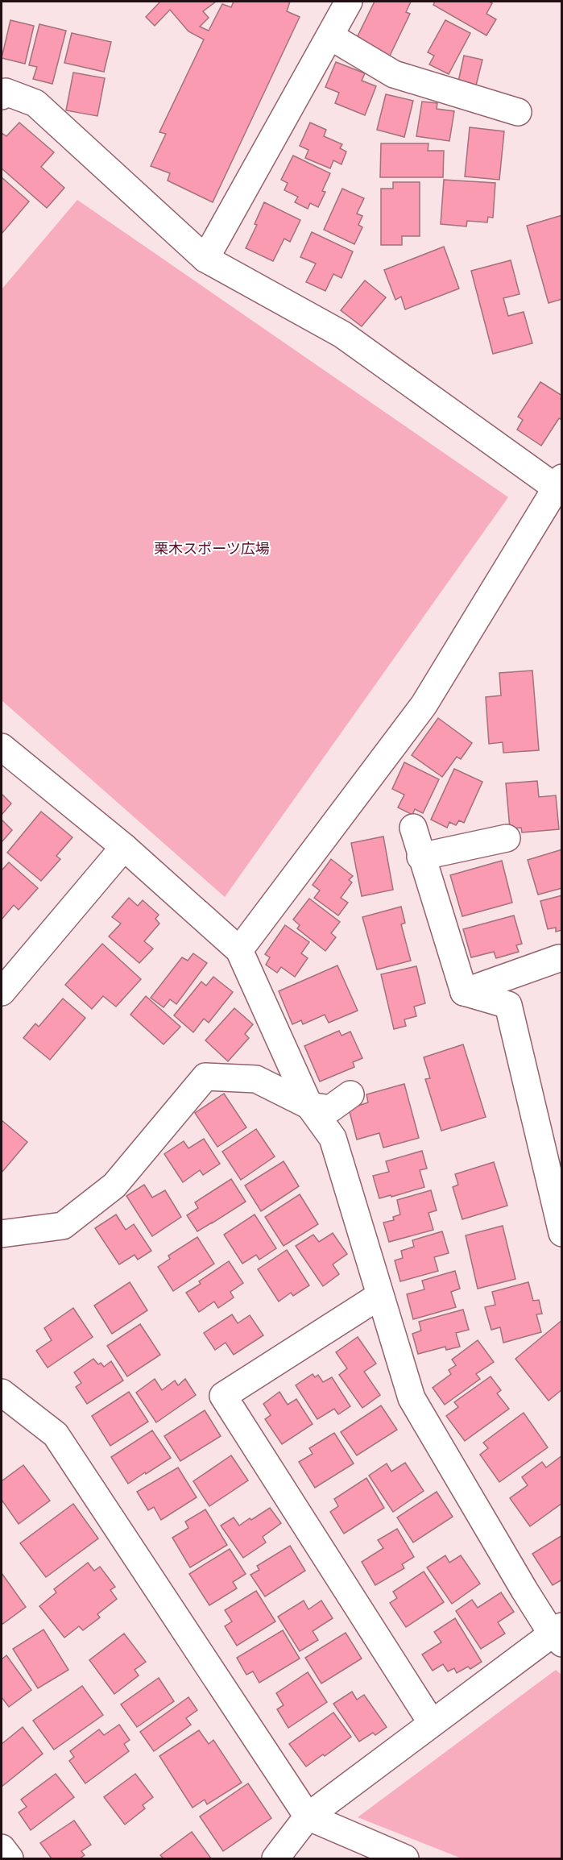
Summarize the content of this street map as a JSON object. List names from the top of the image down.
{
  "parks": ["栗木スポーツ広場"]
}
